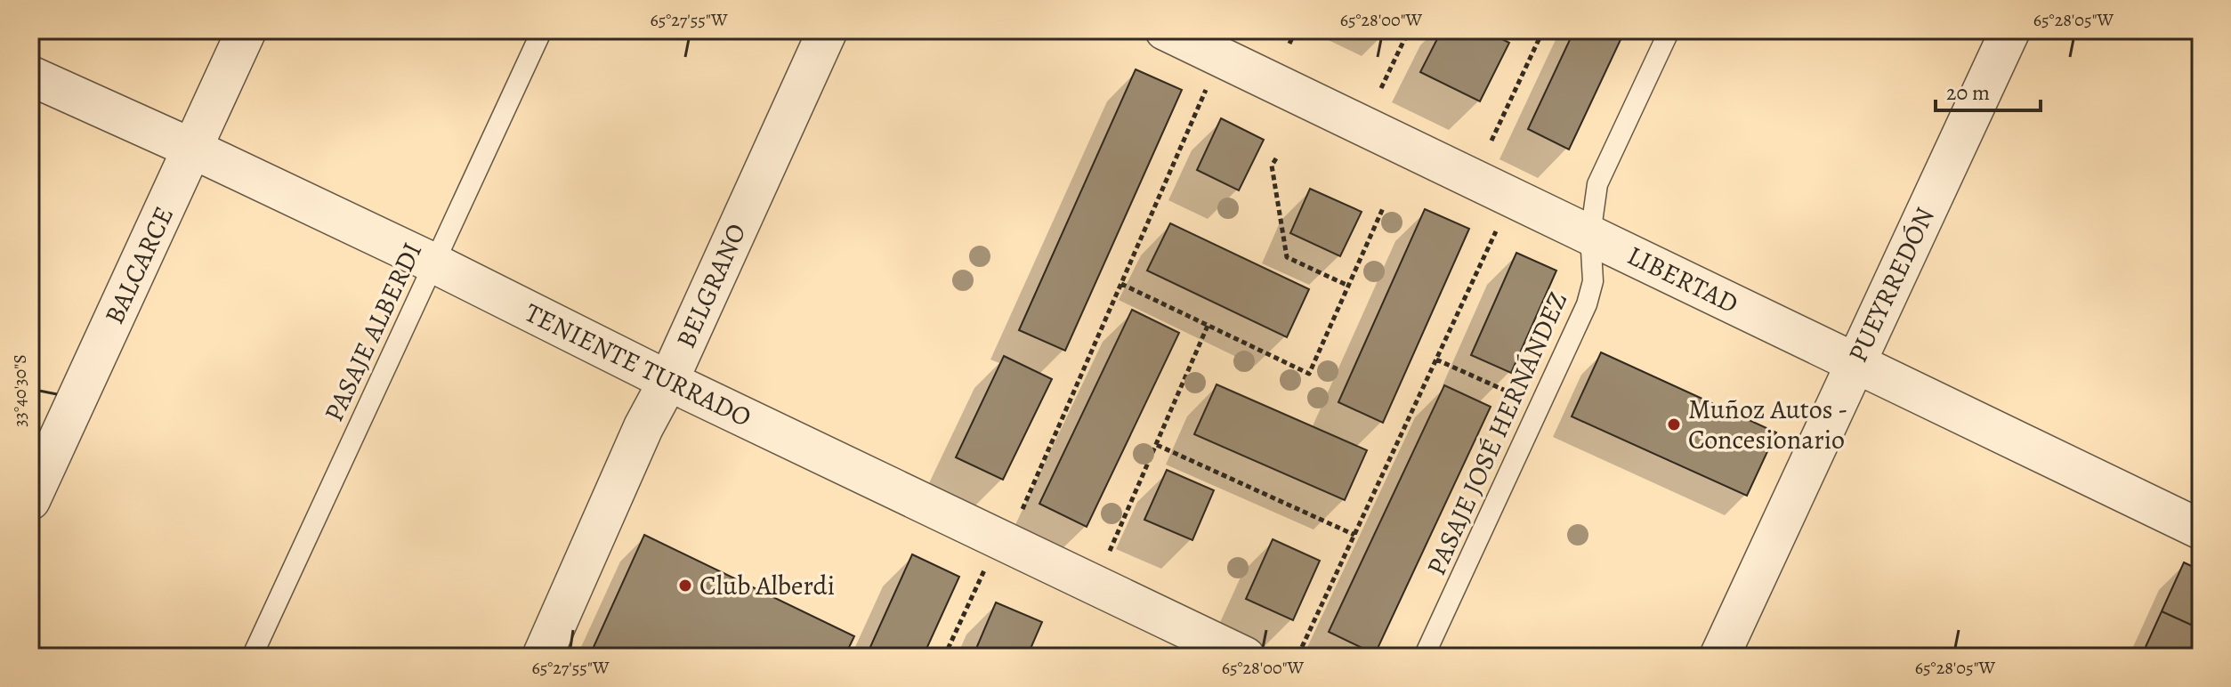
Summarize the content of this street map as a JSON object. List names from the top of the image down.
{
  "streets": {
    "street": [
      "BALCARCE",
      "LIBERTAD",
      "PUEYRREDÓN",
      "BELGRANO",
      "TENIENTE TURRADO"
    ],
    "lane": ["PASAJE ALBERDI", "PASAJE JOSÉ HERNÁNDEZ"]
  },
  "crossings": [
    ["BALCARCE", "TENIENTE TURRADO"],
    ["LIBERTAD", "PUEYRREDÓN"],
    ["LIBERTAD", "PASAJE JOSÉ HERNÁNDEZ"],
    ["BELGRANO", "TENIENTE TURRADO"],
    ["PASAJE ALBERDI", "TENIENTE TURRADO"]
  ],
  "places": ["Muñoz Autos - Concesionario", "Club Alberdi"],
  "scale_bar": "20 m",
  "coordinates": [
    "65°27'55\"W",
    "65°28'00\"W",
    "65°28'05\"W",
    "33°40'30\"S"
  ]
}
